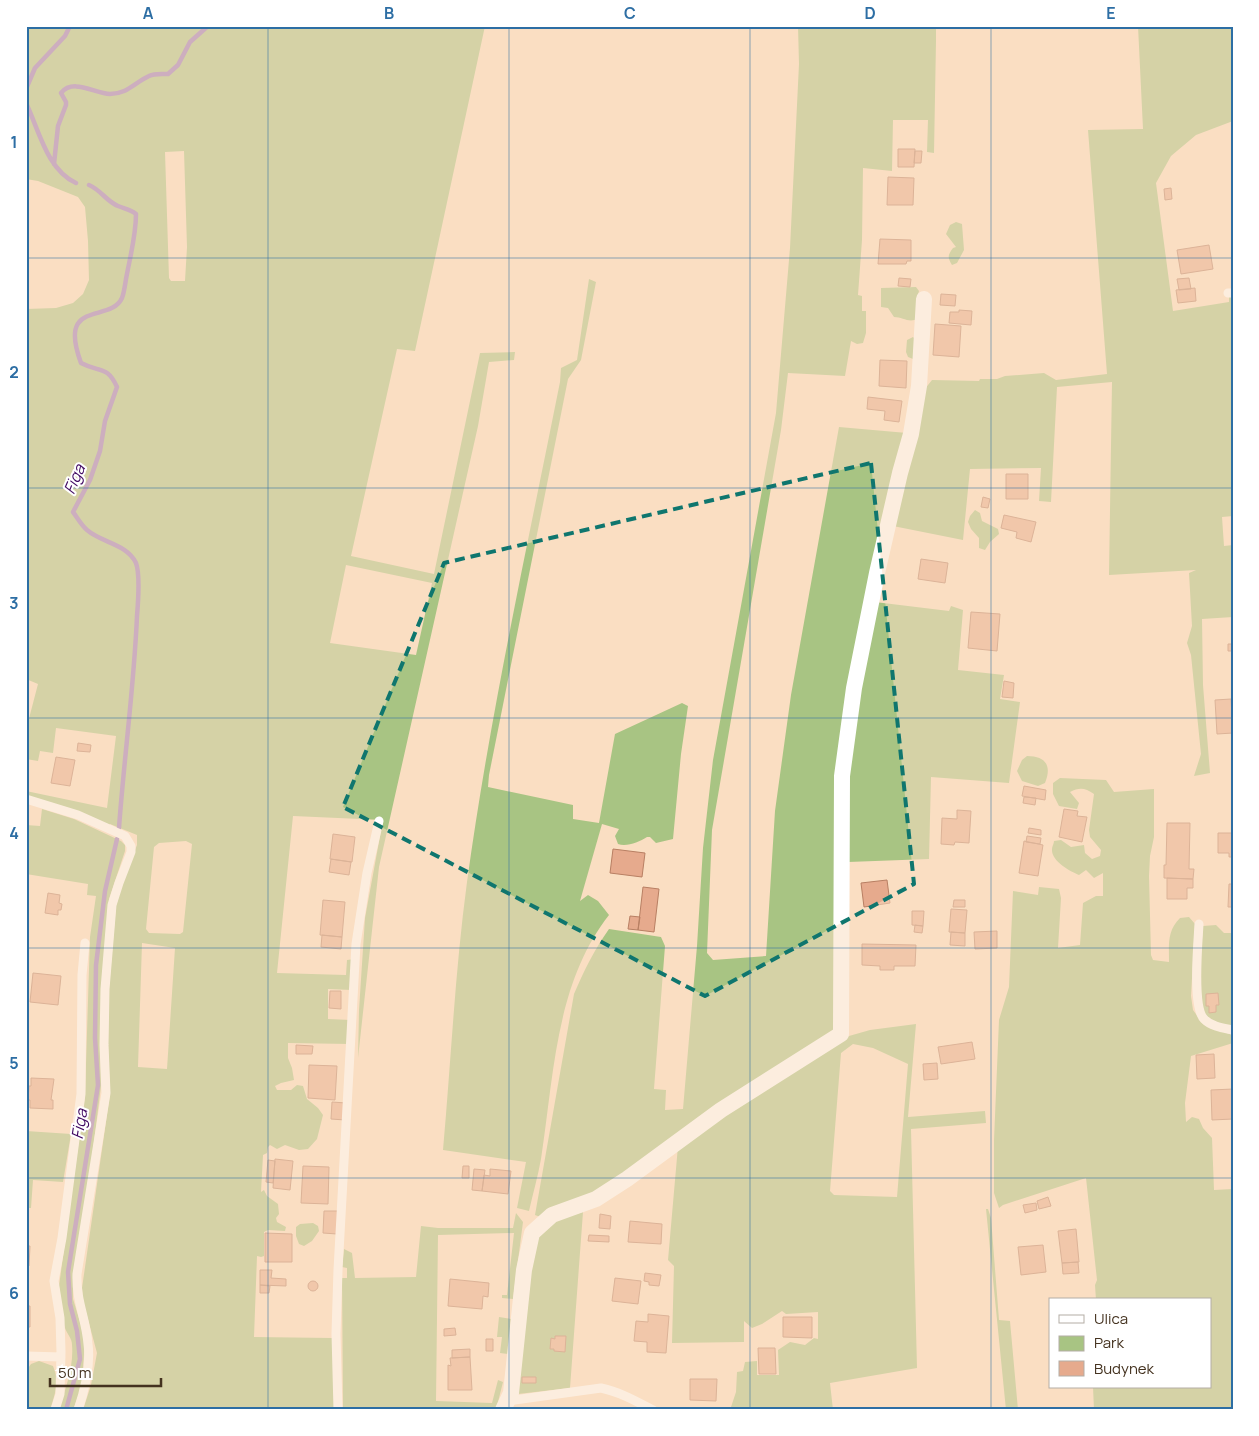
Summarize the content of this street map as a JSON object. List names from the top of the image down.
{
  "water": ["Figa"],
  "legend": ["Ulica", "Park", "Budynek"],
  "scale_bar": "50 m",
  "grid": {
    "columns": [
      "A",
      "B",
      "C",
      "D",
      "E"
    ],
    "rows": [
      "1",
      "2",
      "3",
      "4",
      "5",
      "6"
    ]
  }
}
